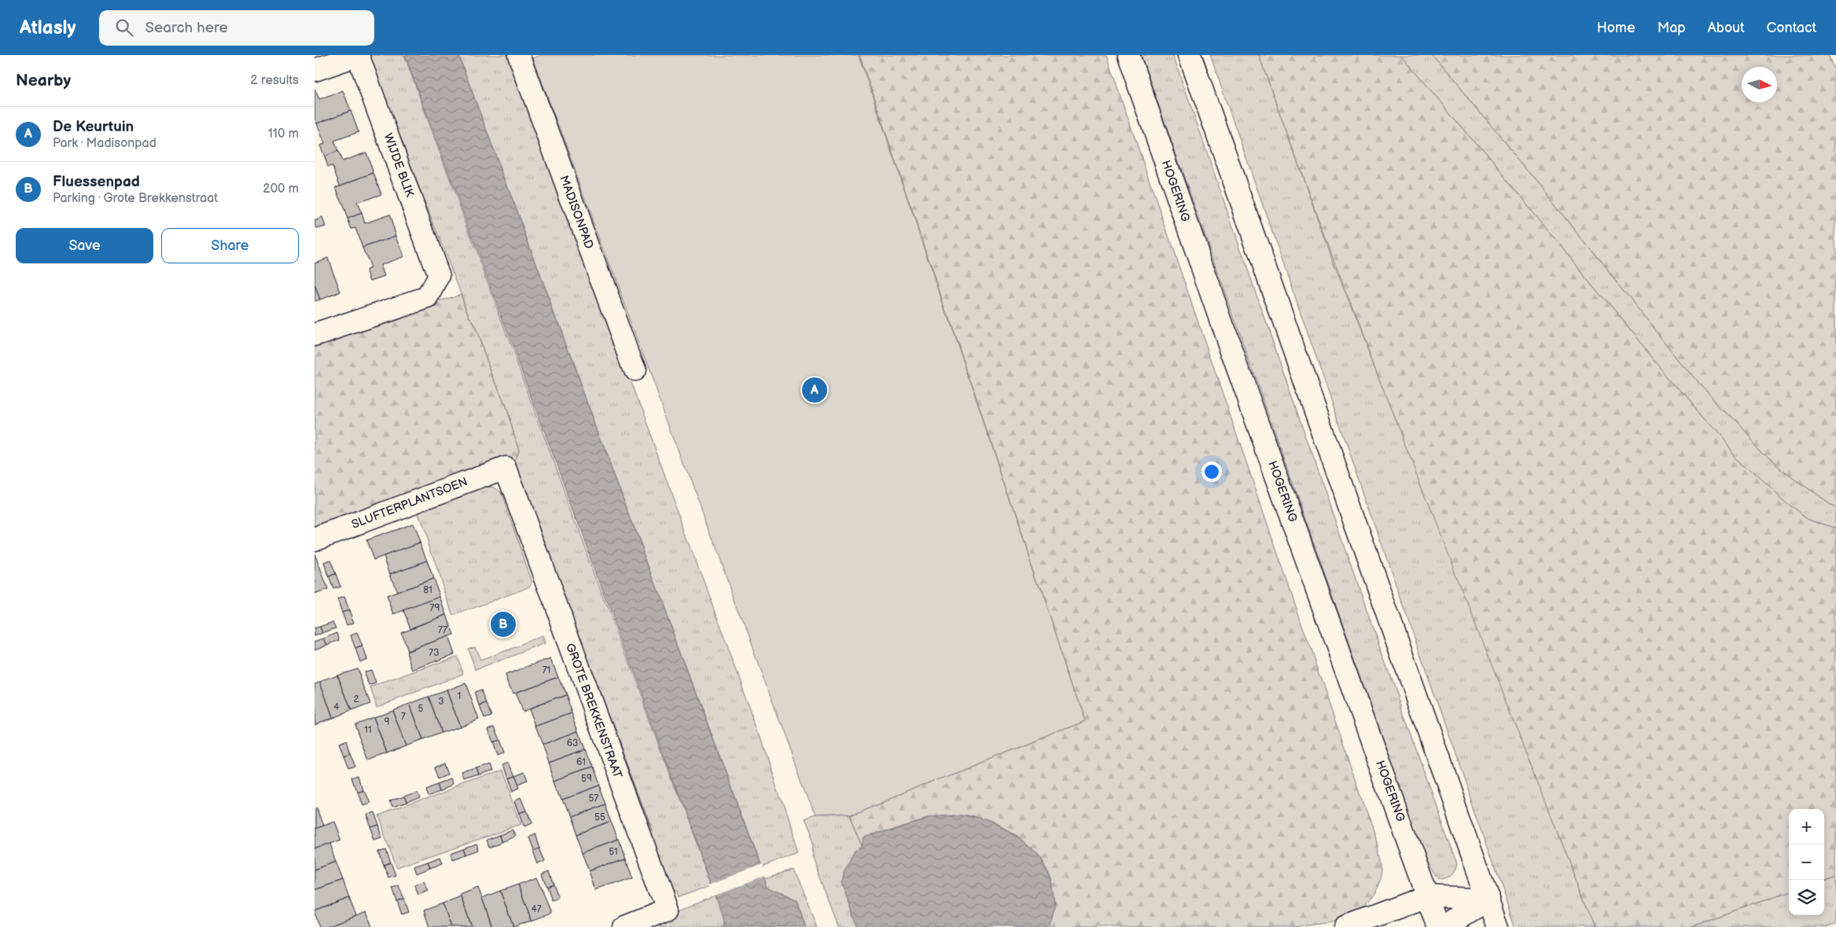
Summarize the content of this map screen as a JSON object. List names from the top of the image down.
{
  "streets": {
    "main road": [
      "WIJDE BLIK",
      "HOGERING",
      "MADISONPAD",
      "SLUFTERPLANTSOEN",
      "GROTE BREKKENSTRAAT"
    ]
  },
  "crossings": [
    ["SLUFTERPLANTSOEN", "GROTE BREKKENSTRAAT"]
  ],
  "house_numbers": [
    "81",
    "79",
    "77",
    "73",
    "71",
    "1",
    "2",
    "3",
    "4",
    "5",
    "7",
    "9",
    "11",
    "63",
    "61",
    "59",
    "57",
    "55",
    "51",
    "47"
  ],
  "north": "right",
  "page": {
    "header": "Atlasly",
    "search": "Search here",
    "nav": [
      "Home",
      "Map",
      "About",
      "Contact"
    ],
    "heading": ["Nearby", "2 results"],
    "list": [
      {
        "mark": "A",
        "name": "De Keurtuin",
        "note": "Park · Madisonpad",
        "value": "110 m"
      },
      {
        "mark": "B",
        "name": "Fluessenpad",
        "note": "Parking · Grote Brekkenstraat",
        "value": "200 m"
      }
    ],
    "buttons": ["Save", "Share"],
    "pins": ["A", "B"],
    "map_buttons": ["+", "−"]
  }
}
